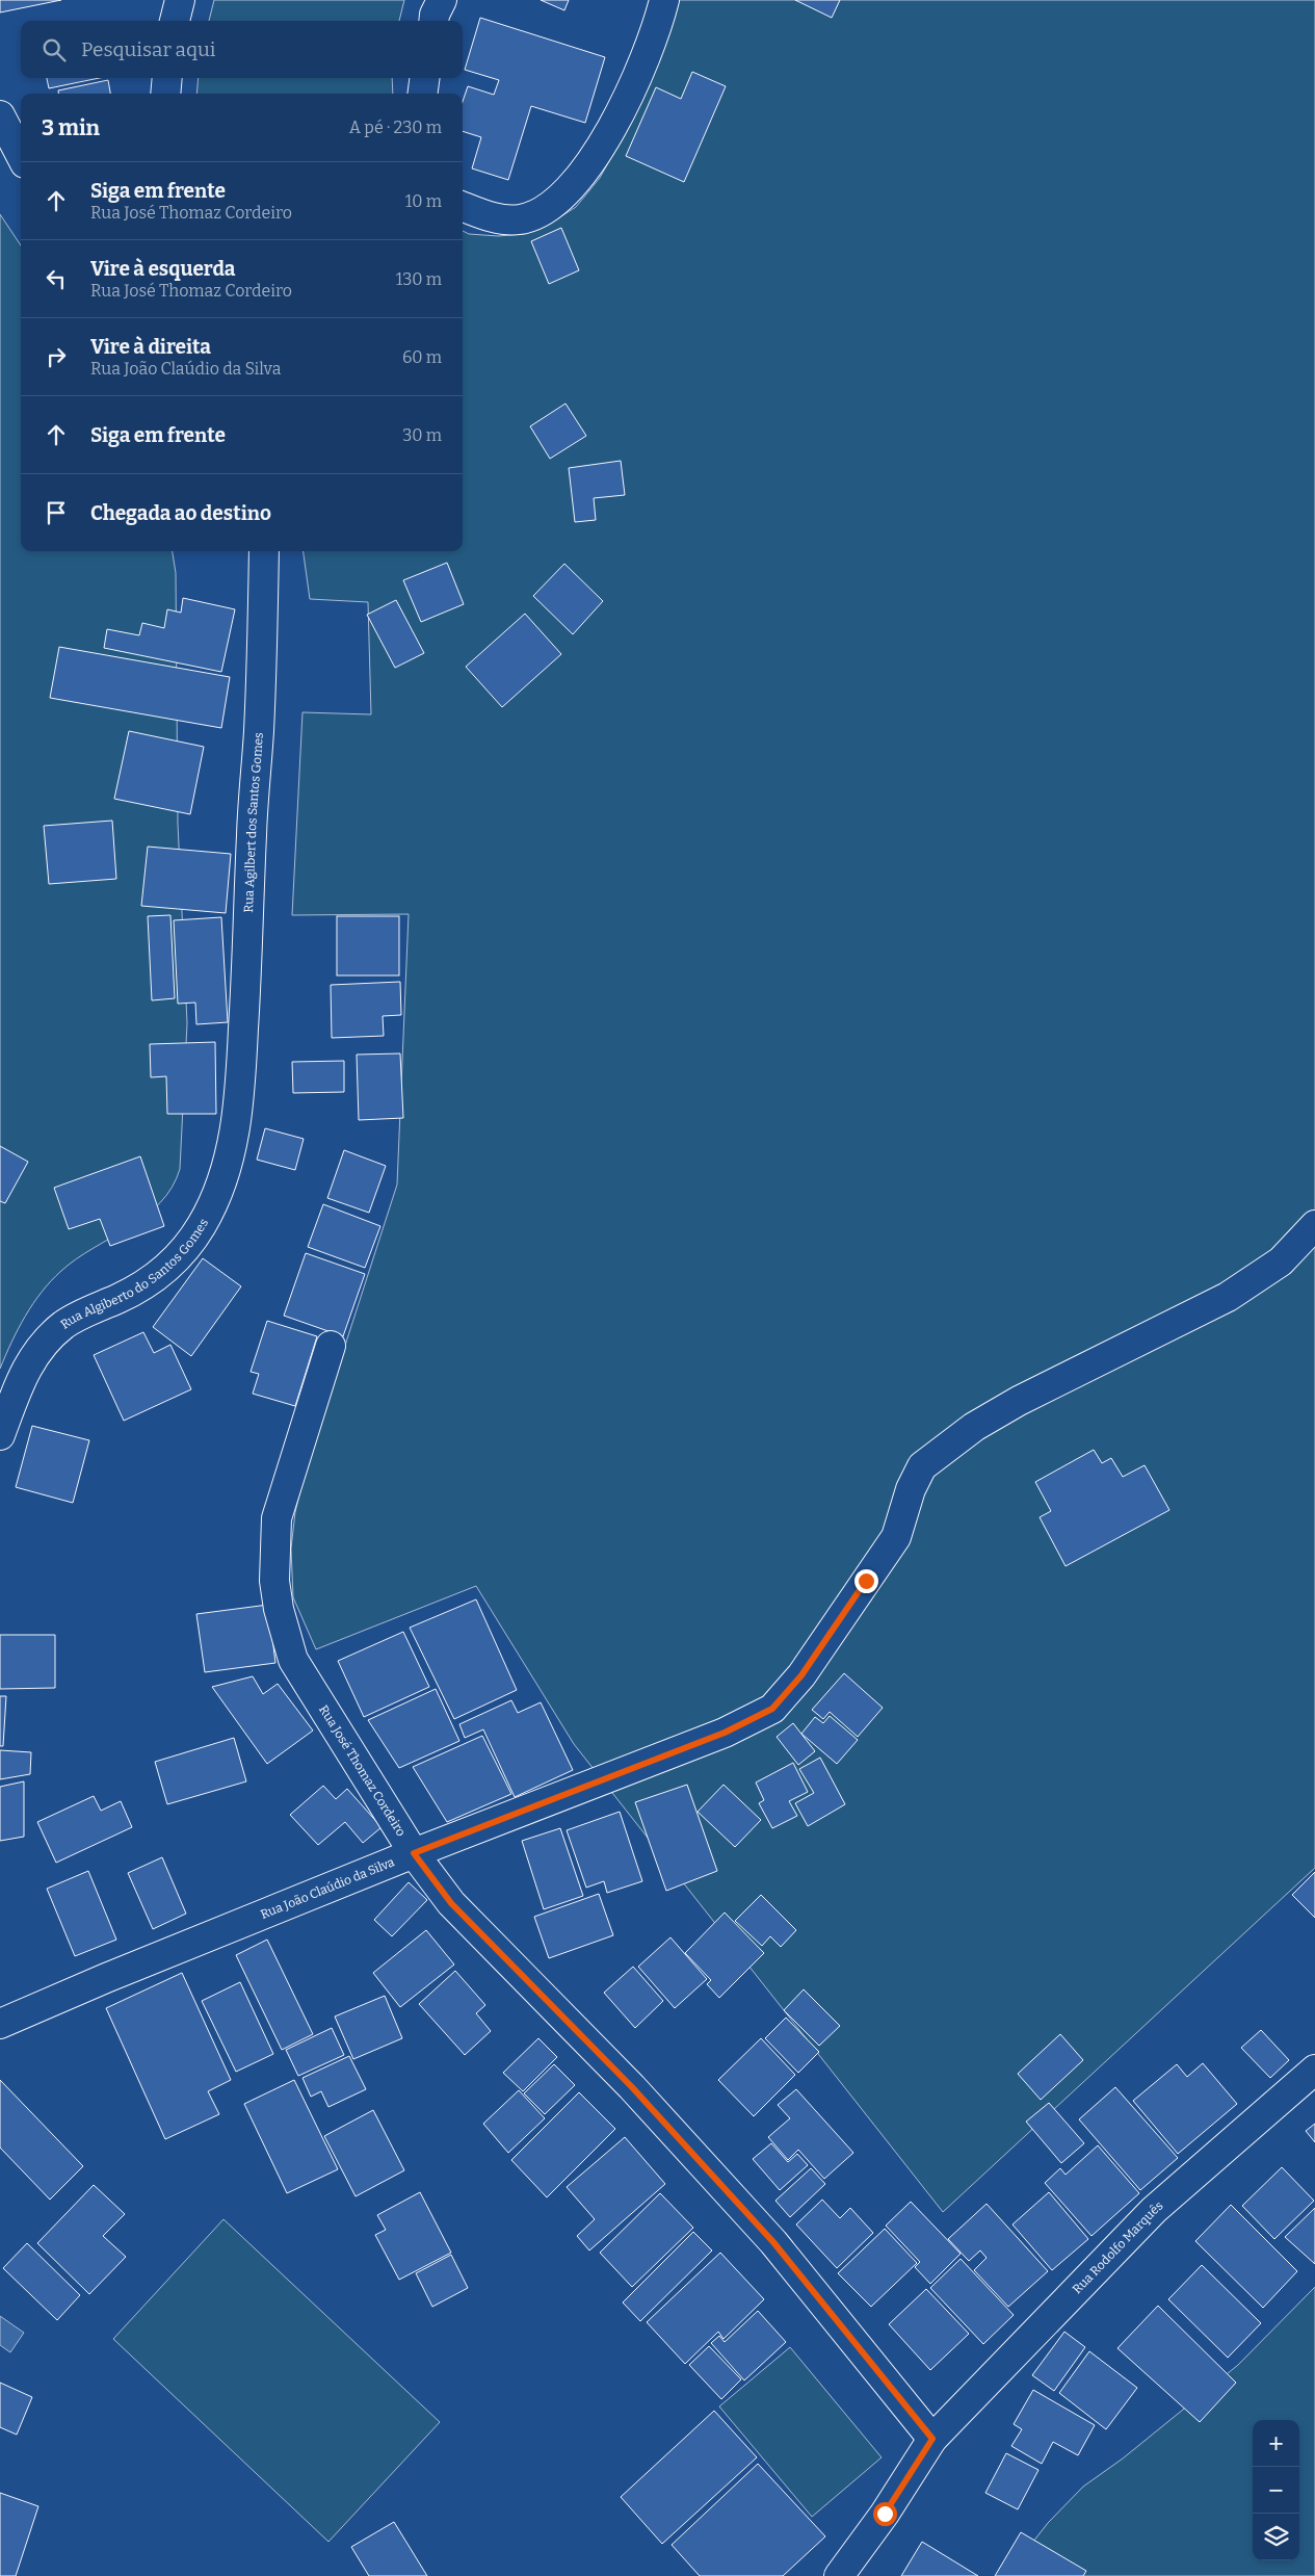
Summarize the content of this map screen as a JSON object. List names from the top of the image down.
{
  "streets": {
    "street": [
      "Rua Agilbert dos Santos Gomes",
      "Rua Algiberto do Santos Gomes",
      "Rua José Thomaz Cordeiro",
      "Rua João Claúdio da Silva",
      "Rua Rodolfo Marquês"
    ]
  },
  "crossings": [
    ["Rua Agilbert dos Santos Gomes", "Rua Algiberto do Santos Gomes"],
    ["Rua José Thomaz Cordeiro", "Rua João Claúdio da Silva"],
    ["Rua José Thomaz Cordeiro", "Rua Rodolfo Marquês"]
  ],
  "page": {
    "search": "Pesquisar aqui",
    "heading": ["3 min", "A pé · 230 m"],
    "list": [
      ["Siga em frente", "Rua José Thomaz Cordeiro", "10 m"],
      ["Vire à esquerda", "Rua José Thomaz Cordeiro", "130 m"],
      ["Vire à direita", "Rua João Claúdio da Silva", "60 m"],
      ["Siga em frente", "30 m"],
      "Chegada ao destino"
    ],
    "map_buttons": ["+", "−"]
  }
}
